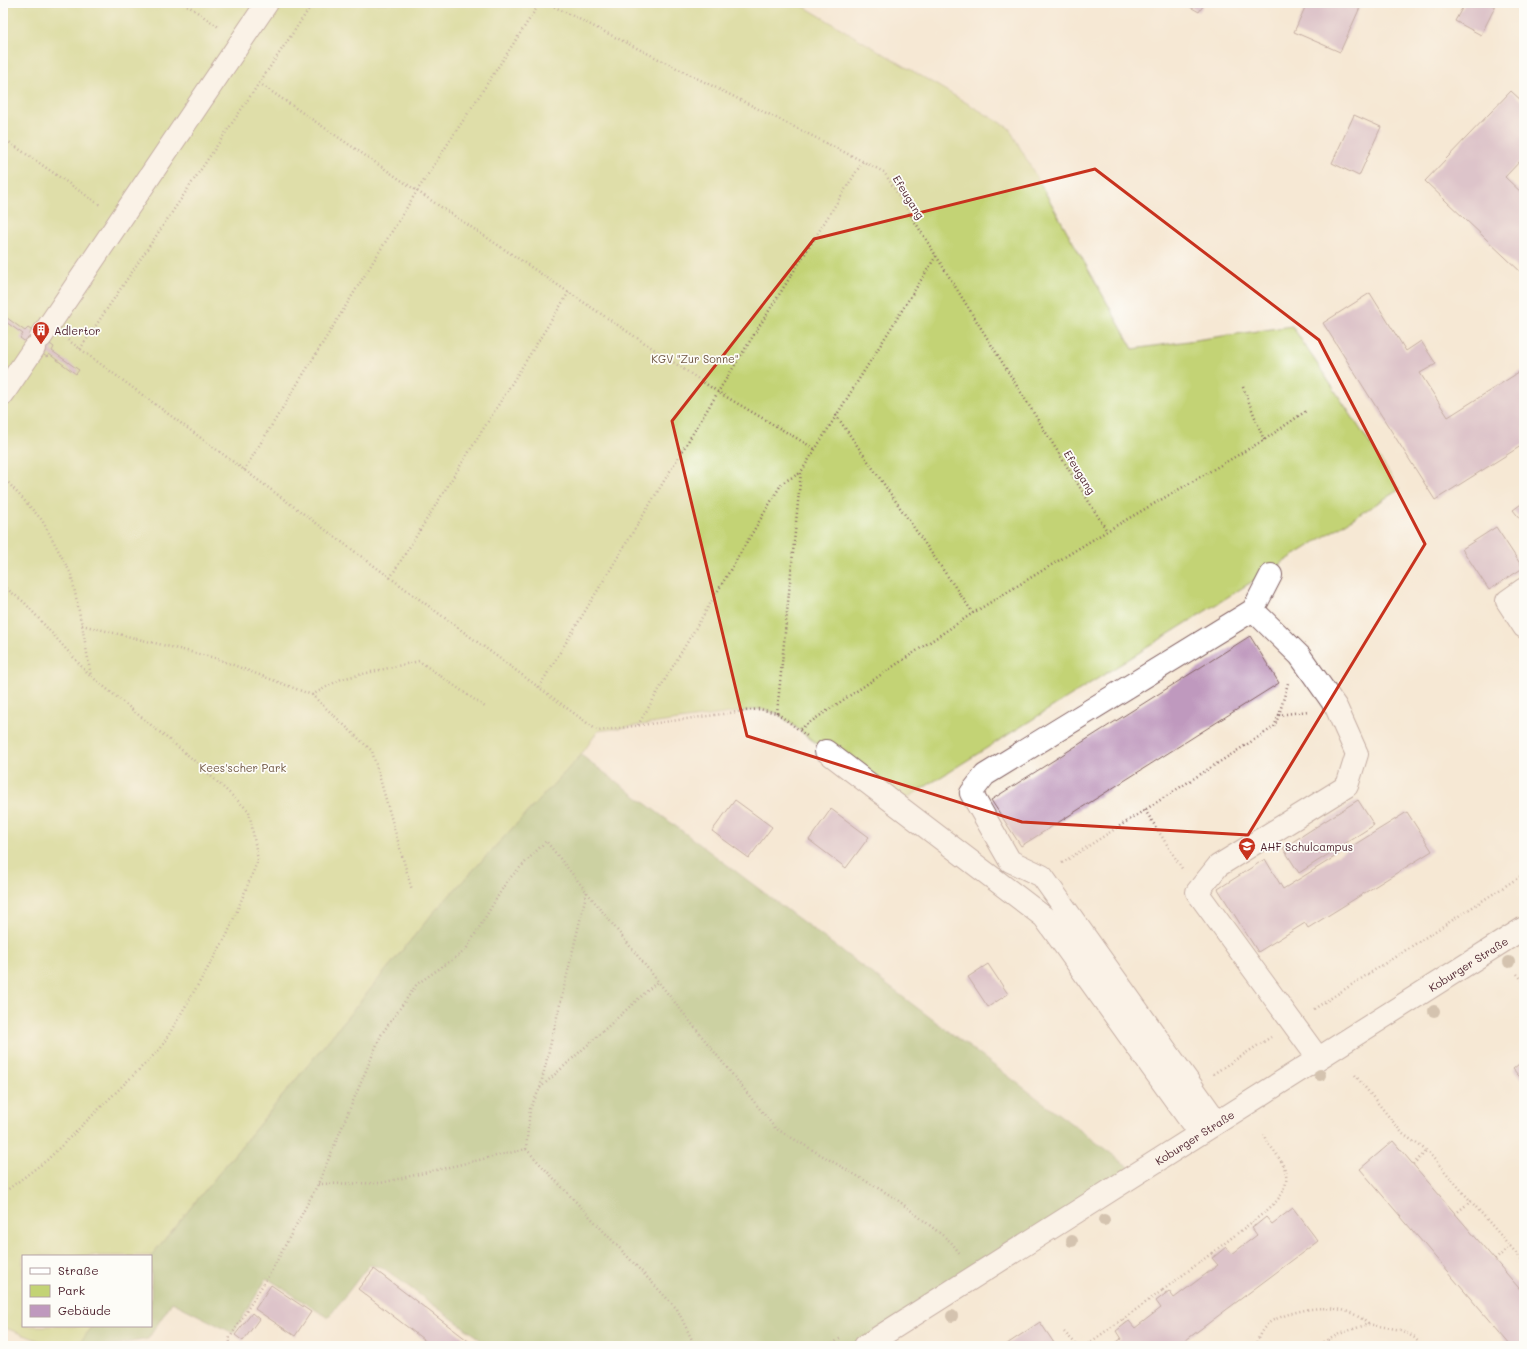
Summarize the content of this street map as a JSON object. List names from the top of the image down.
{
  "streets": {
    "main road": ["Koburger Straße"],
    "path": ["Efeugang"]
  },
  "parks": ["KGV \"Zur Sonne\"", "Kees'scher Park"],
  "places": {
    "building": ["Adlertor"],
    "school or university": ["AHF Schulcampus"]
  },
  "legend": ["Straße", "Park", "Gebäude"]
}
